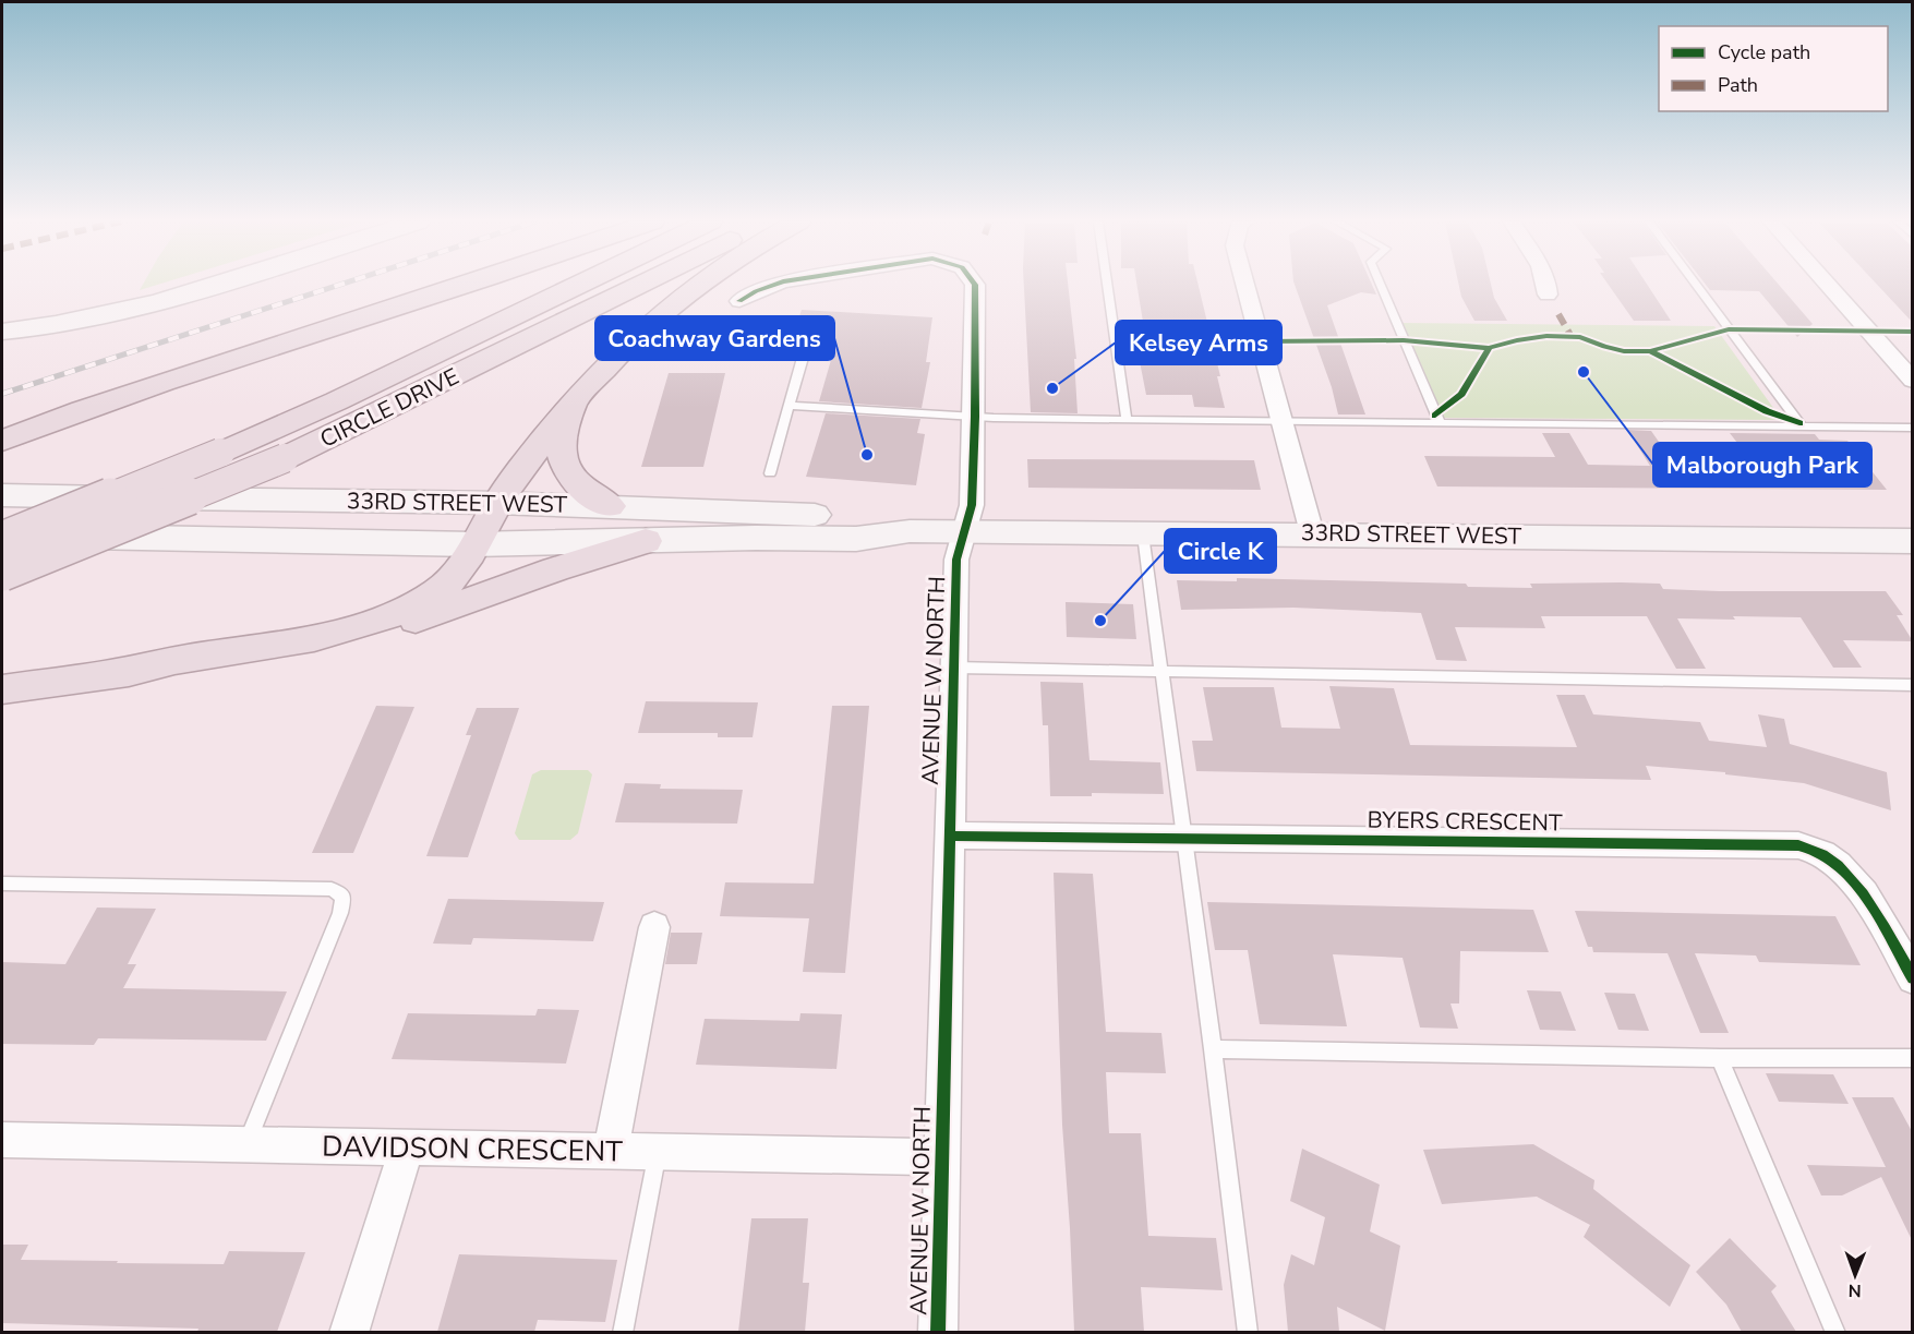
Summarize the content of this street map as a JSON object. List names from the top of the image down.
{
  "streets": {
    "highway": ["CIRCLE DRIVE"],
    "main road": ["33RD STREET WEST"],
    "street": ["AVENUE W NORTH", "BYERS CRESCENT", "DAVIDSON CRESCENT"]
  },
  "crossings": [
    ["33RD STREET WEST", "AVENUE W NORTH"],
    ["AVENUE W NORTH", "BYERS CRESCENT"],
    ["AVENUE W NORTH", "DAVIDSON CRESCENT"]
  ],
  "places": [
    "Malborough Park",
    "Kelsey Arms",
    "Coachway Gardens",
    "Circle K"
  ],
  "legend": ["Cycle path", "Path"],
  "north": "bottom"
}
